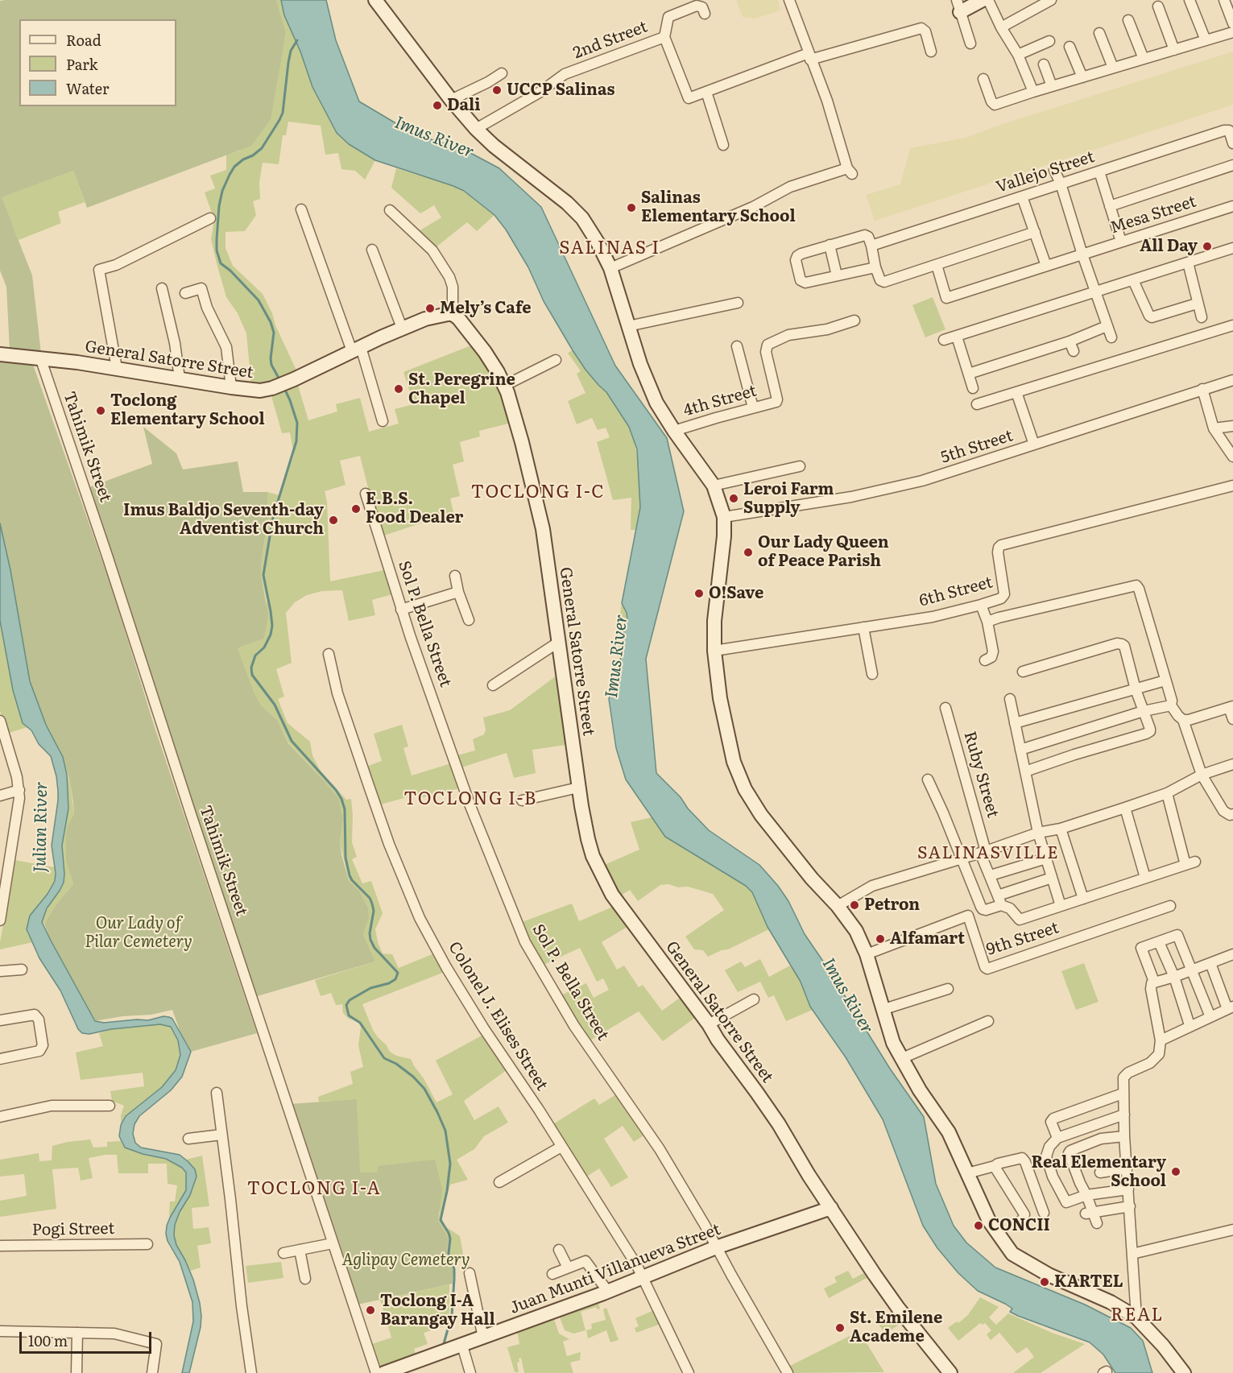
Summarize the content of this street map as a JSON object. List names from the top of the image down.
{
  "streets": {
    "street": [
      "2nd Street",
      "Vallejo Street",
      "Mesa Street",
      "General Satorre Street",
      "4th Street",
      "Tahimik Street",
      "5th Street",
      "6th Street",
      "Sol P. Bella Street",
      "Ruby Street",
      "9th Street",
      "Colonel J. Elises Street",
      "Pogi Street",
      "Juan Munti Villanueva Street"
    ]
  },
  "crossings": [
    ["General Satorre Street", "Tahimik Street"],
    ["General Satorre Street", "Juan Munti Villanueva Street"],
    ["Sol P. Bella Street", "Juan Munti Villanueva Street"],
    ["Colonel J. Elises Street", "Juan Munti Villanueva Street"]
  ],
  "districts": [
    "SALINAS I",
    "TOCLONG I-C",
    "TOCLONG I-B",
    "SALINASVILLE",
    "TOCLONG I-A",
    "REAL"
  ],
  "water": ["Imus River", "Julian River"],
  "parks": ["Our Lady of Pilar Cemetery", "Aglipay Cemetery"],
  "places": [
    "UCCP Salinas",
    "Dali",
    "Salinas Elementary School",
    "All Day",
    "Mely’s Cafe",
    "St. Peregrine Chapel",
    "Toclong Elementary School",
    "Leroi Farm Supply",
    "E.B.S. Food Dealer",
    "Imus Baldjo Seventh-day Adventist Church",
    "Our Lady Queen of Peace Parish",
    "O!Save",
    "Petron",
    "Alfamart",
    "Real Elementary School",
    "CONCII",
    "KARTEL",
    "Toclong I-A Barangay Hall",
    "St. Emilene Academe"
  ],
  "legend": ["Road", "Park", "Water"],
  "scale_bar": "100 m"
}
